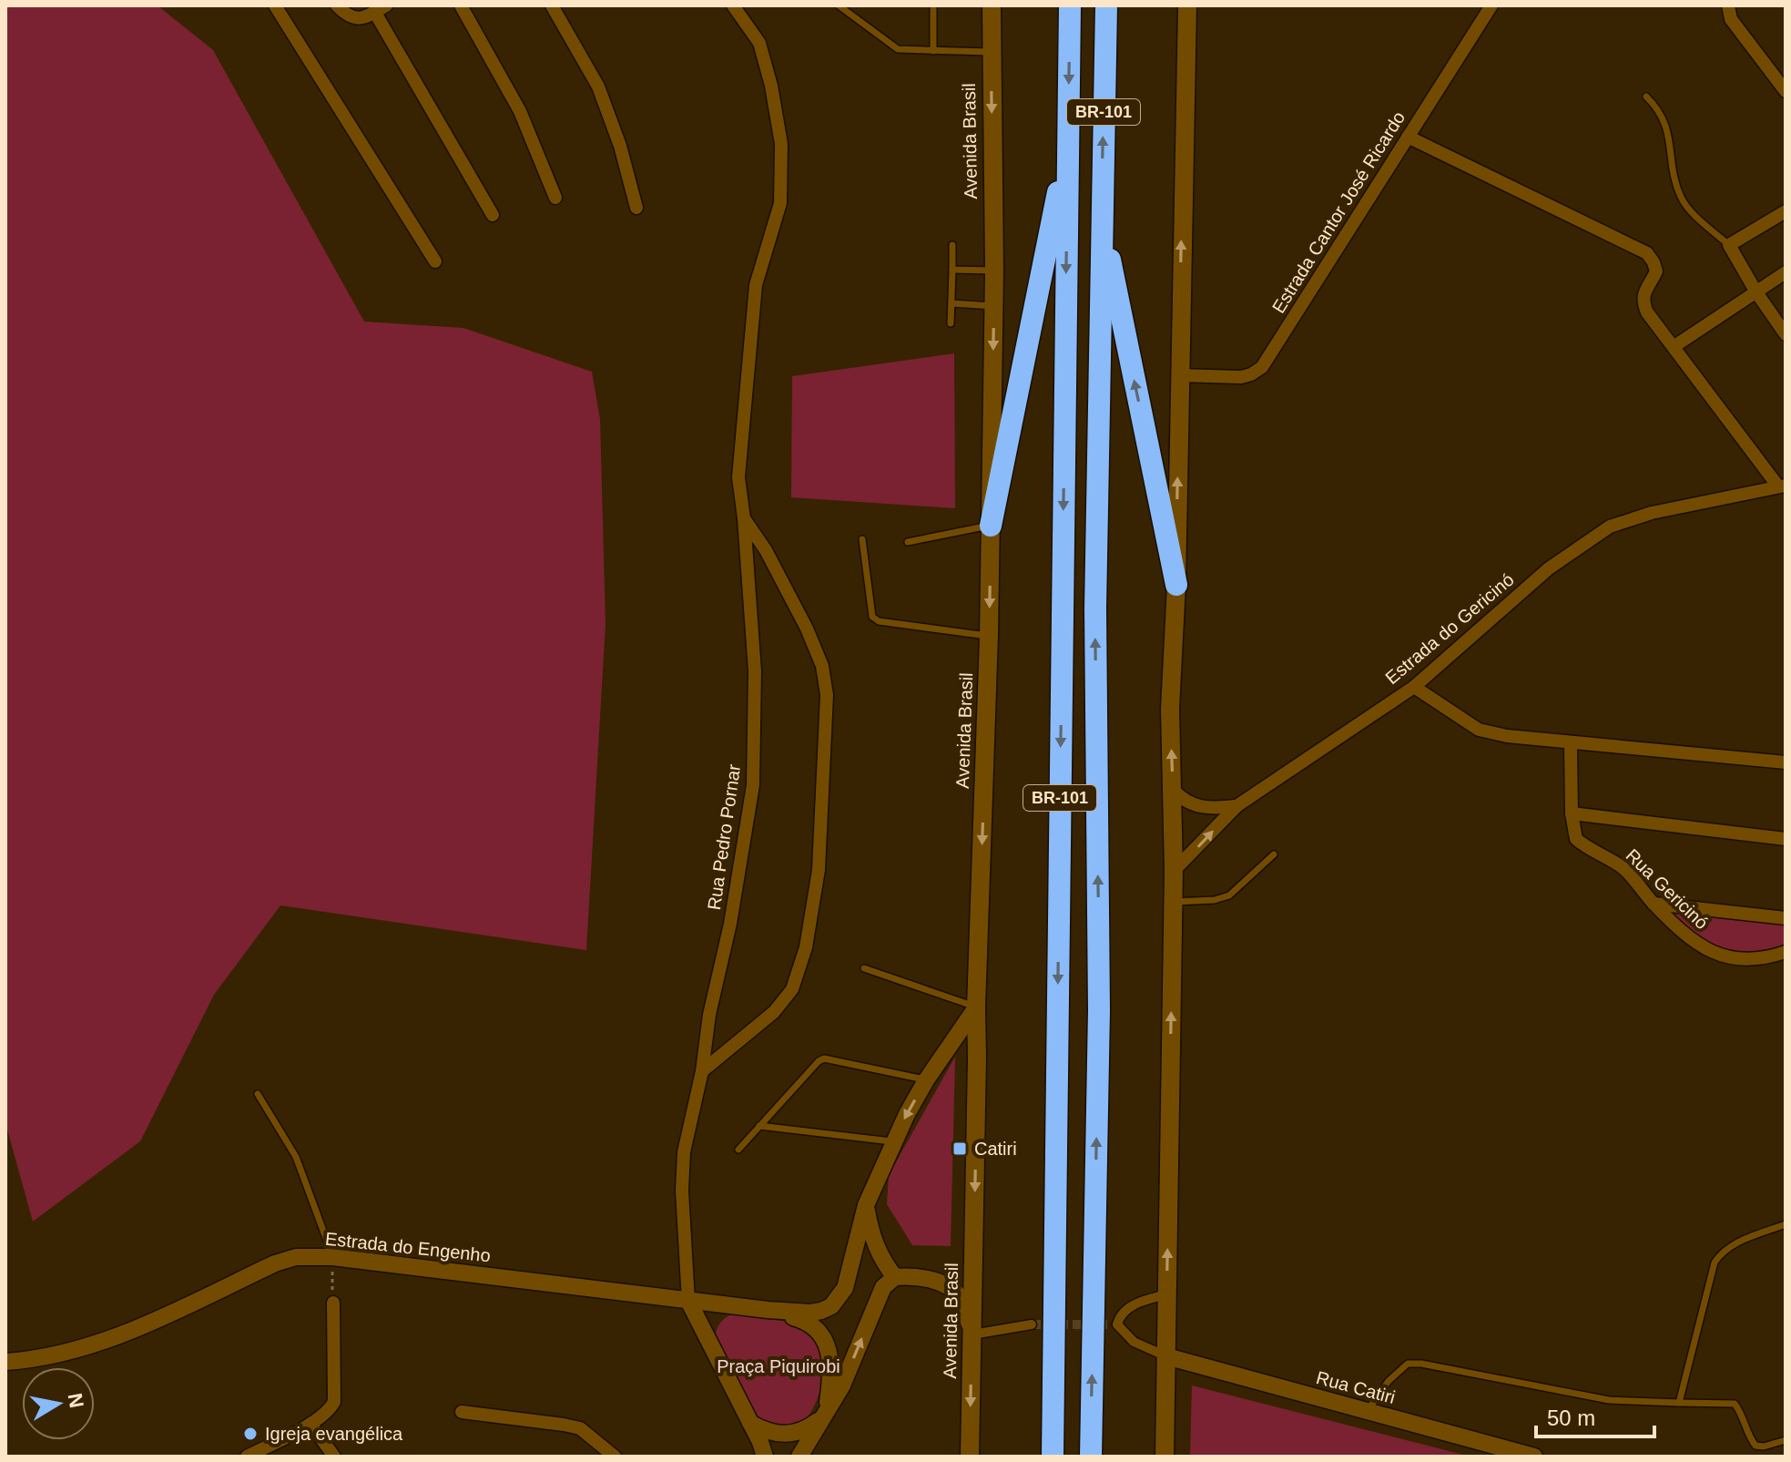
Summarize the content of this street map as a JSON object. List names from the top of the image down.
{
  "streets": {
    "highway": ["BR-101"],
    "main road": ["Avenida Brasil"],
    "street": [
      "Estrada Cantor José Ricardo",
      "Estrada do Gericinó",
      "Rua Pedro Pornar",
      "Rua Gericinó",
      "Estrada do Engenho",
      "Rua Catiri"
    ]
  },
  "crossings": [
    ["Rua Pedro Pornar", "Estrada do Engenho"]
  ],
  "one_way": ["Avenida Brasil"],
  "parks": ["Praça Piquirobi"],
  "places": {
    "transit": ["Catiri"],
    "other": ["Igreja evangélica"]
  },
  "scale_bar": "50 m",
  "north": "right"
}
